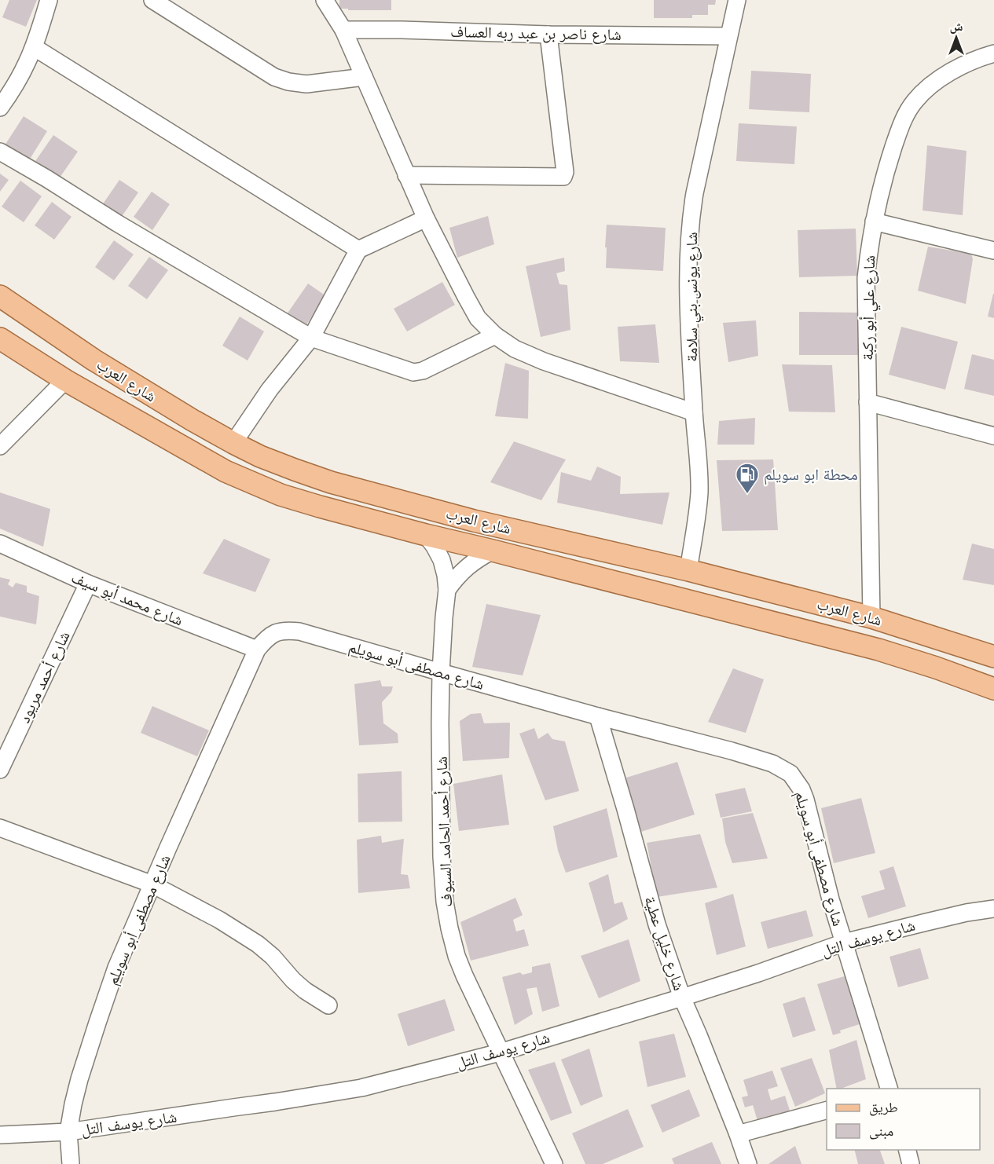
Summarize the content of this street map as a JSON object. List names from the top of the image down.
{
  "streets": {
    "main road": ["شارع العرب"],
    "street": [
      "شارع ناصر بن عبد ربه العساف",
      "شارع يونس بني سلامة",
      "شارع علي أبو ركبة",
      "شارع محمد أبو سيف",
      "شارع مصطفى أبو سويلم",
      "شارع أحمد مريود",
      "شارع أحمد الحامد السيوف",
      "شارع يوسف التل",
      "شارع خليل عطية"
    ]
  },
  "crossings": [
    ["شارع ناصر بن عبد ربه العساف", "شارع يونس بني سلامة"],
    ["شارع يونس بني سلامة", "شارع العرب"],
    ["شارع علي أبو ركبة", "شارع العرب"],
    ["شارع العرب", "شارع أحمد الحامد السيوف"],
    ["شارع محمد أبو سيف", "شارع مصطفى أبو سويلم"],
    ["شارع محمد أبو سيف", "شارع أحمد مريود"],
    ["شارع مصطفى أبو سويلم", "شارع أحمد الحامد السيوف"],
    ["شارع مصطفى أبو سويلم", "شارع يوسف التل"],
    ["شارع مصطفى أبو سويلم", "شارع خليل عطية"],
    ["شارع أحمد الحامد السيوف", "شارع يوسف التل"],
    ["شارع يوسف التل", "شارع خليل عطية"]
  ],
  "places": {
    "fuel station": ["محطة ابو سويلم"]
  },
  "legend": ["طريق", "مبنى"],
  "north": "top"
}
